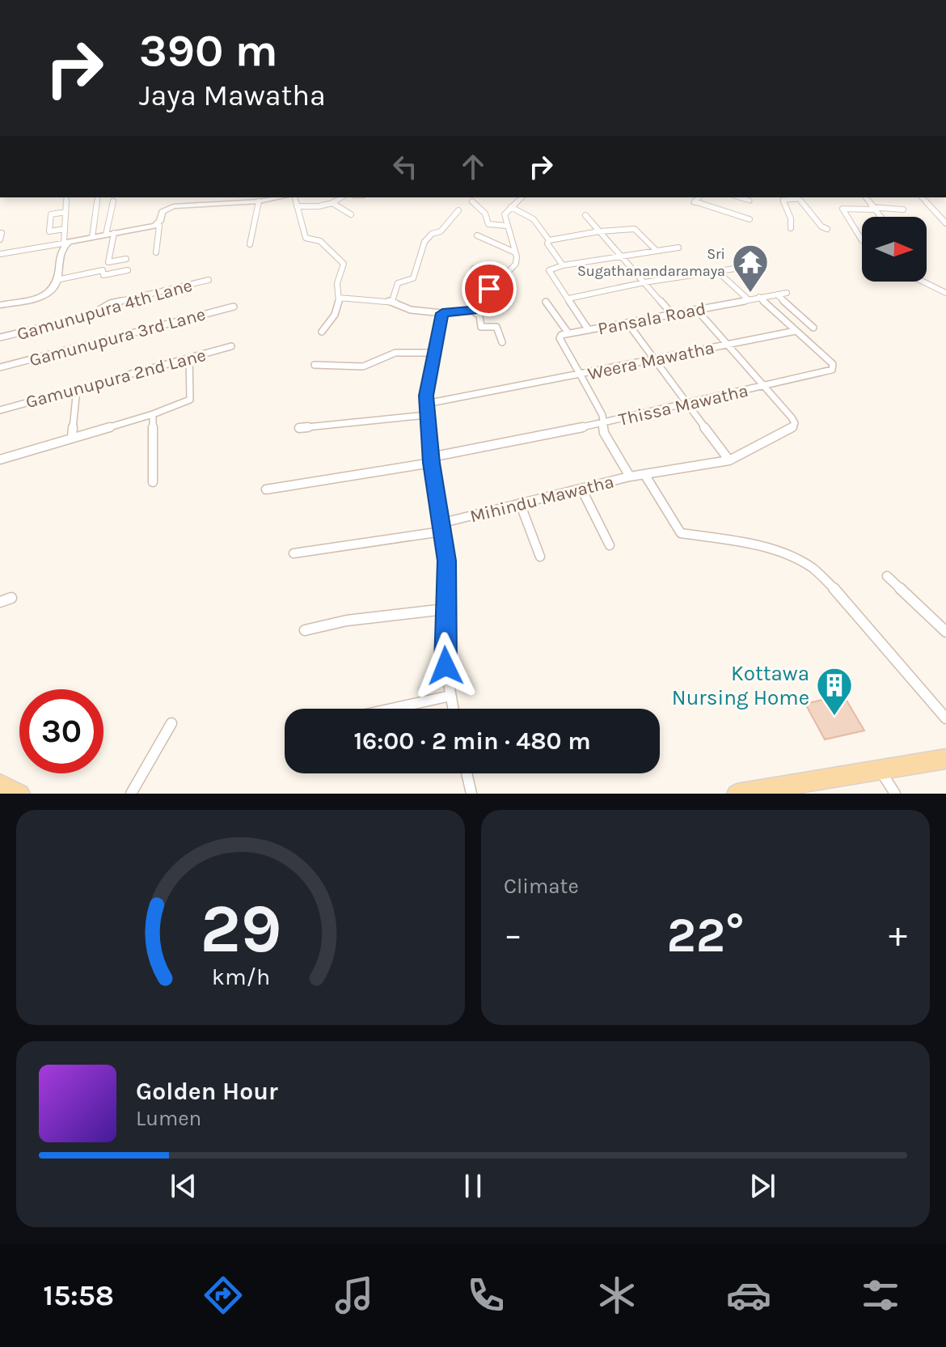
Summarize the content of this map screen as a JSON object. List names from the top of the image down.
{
  "streets": {
    "street": [
      "Gamunupura 4th Lane",
      "Pansala Road",
      "Gamunupura 3rd Lane",
      "Weera Mawatha",
      "Gamunupura 2nd Lane",
      "Thissa Mawatha",
      "Mihindu Mawatha"
    ]
  },
  "crossings": [
    ["Pansala Road", "Thissa Mawatha"],
    ["Weera Mawatha", "Thissa Mawatha"],
    ["Weera Mawatha", "Mihindu Mawatha"],
    ["Thissa Mawatha", "Mihindu Mawatha"]
  ],
  "places": {
    "temple": ["Sri Sugathanandaramaya"],
    "building": ["Kottawa Nursing Home"]
  },
  "north": "right",
  "page": {
    "turn": ["390 m", "Jaya Mawatha"],
    "limit": "30",
    "trip": "16:00 · 2 min · 480 m",
    "tile": "Climate",
    "heat": ["−", "22°", "+"],
    "song": ["Golden Hour", "Lumen"],
    "tabs": "15:58",
    "gauge": ["29", "km/h"]
  }
}
